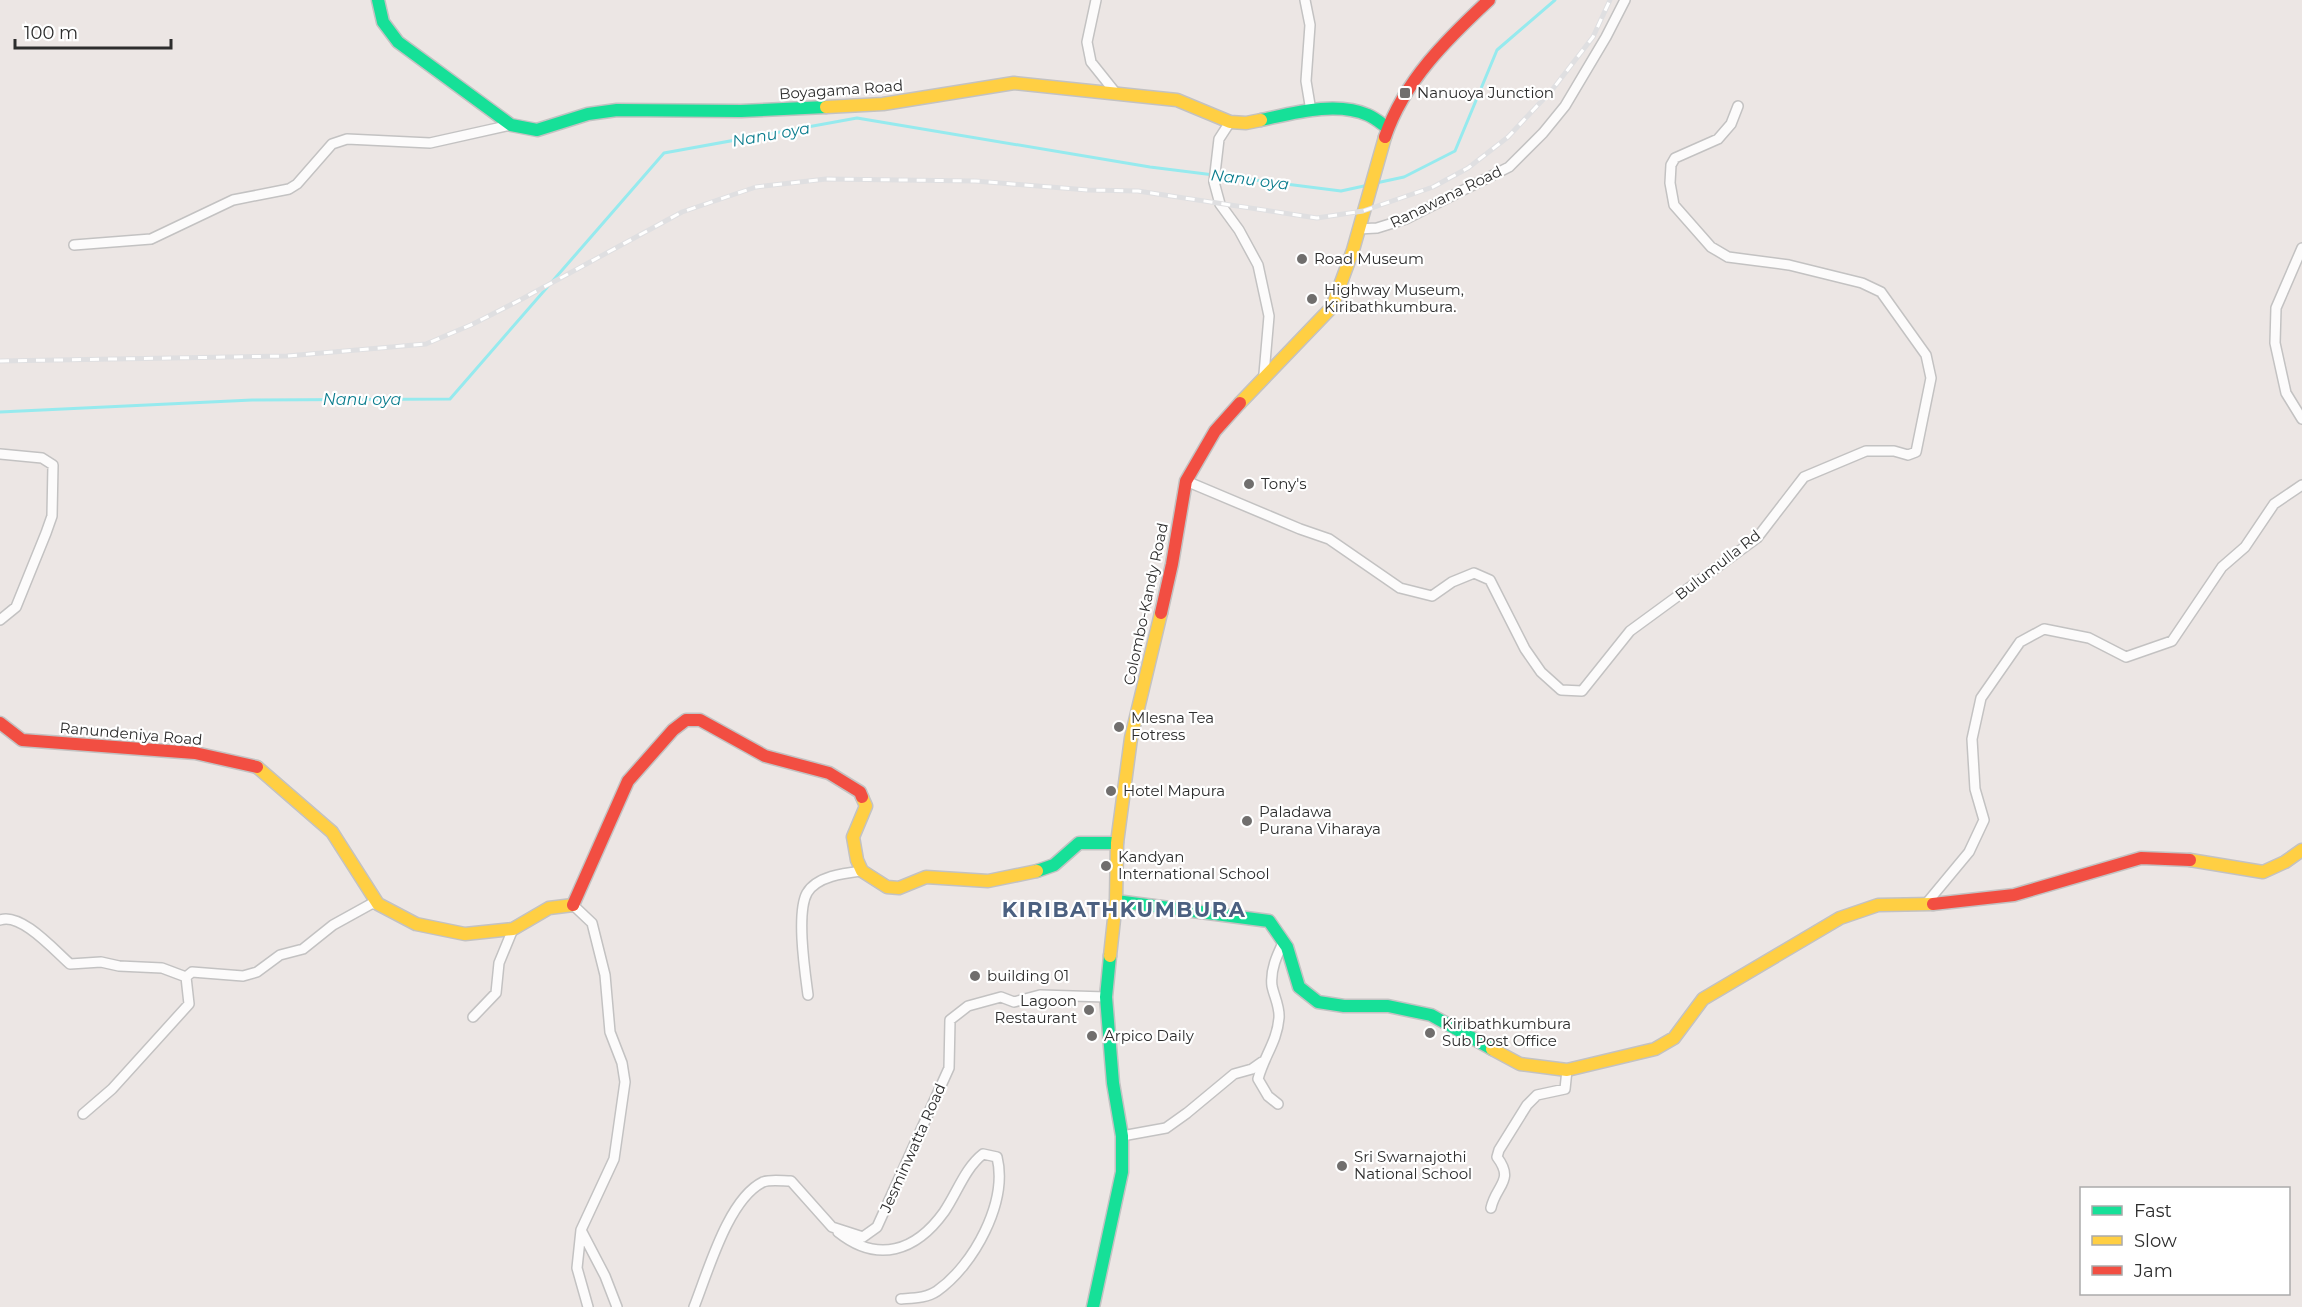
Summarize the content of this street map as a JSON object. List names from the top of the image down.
{
  "streets": {
    "main road": ["Boyagama Road", "Colombo-Kandy Road", "Ranundeniya Road"],
    "street": ["Ranawana Road", "Bulumulla Rd", "Jesminwatta Road"]
  },
  "crossings": [
    ["Boyagama Road", "Colombo-Kandy Road"],
    ["Ranawana Road", "Colombo-Kandy Road"],
    ["Bulumulla Rd", "Colombo-Kandy Road"],
    ["Colombo-Kandy Road", "Jesminwatta Road"]
  ],
  "districts": ["KIRIBATHKUMBURA"],
  "water": ["Nanu oya"],
  "places": {
    "transit": ["Nanuoya Junction"],
    "other": [
      "Road Museum",
      "Highway Museum, Kiribathkumbura.",
      "Tony's",
      "Mlesna Tea Fotress",
      "Hotel Mapura",
      "Paladawa Purana Viharaya",
      "Kandyan International School",
      "building 01",
      "Lagoon Restaurant",
      "Kiribathkumbura Sub Post Office",
      "Arpico Daily",
      "Sri Swarnajothi National School"
    ]
  },
  "legend": ["Fast", "Slow", "Jam"],
  "scale_bar": "100 m"
}
